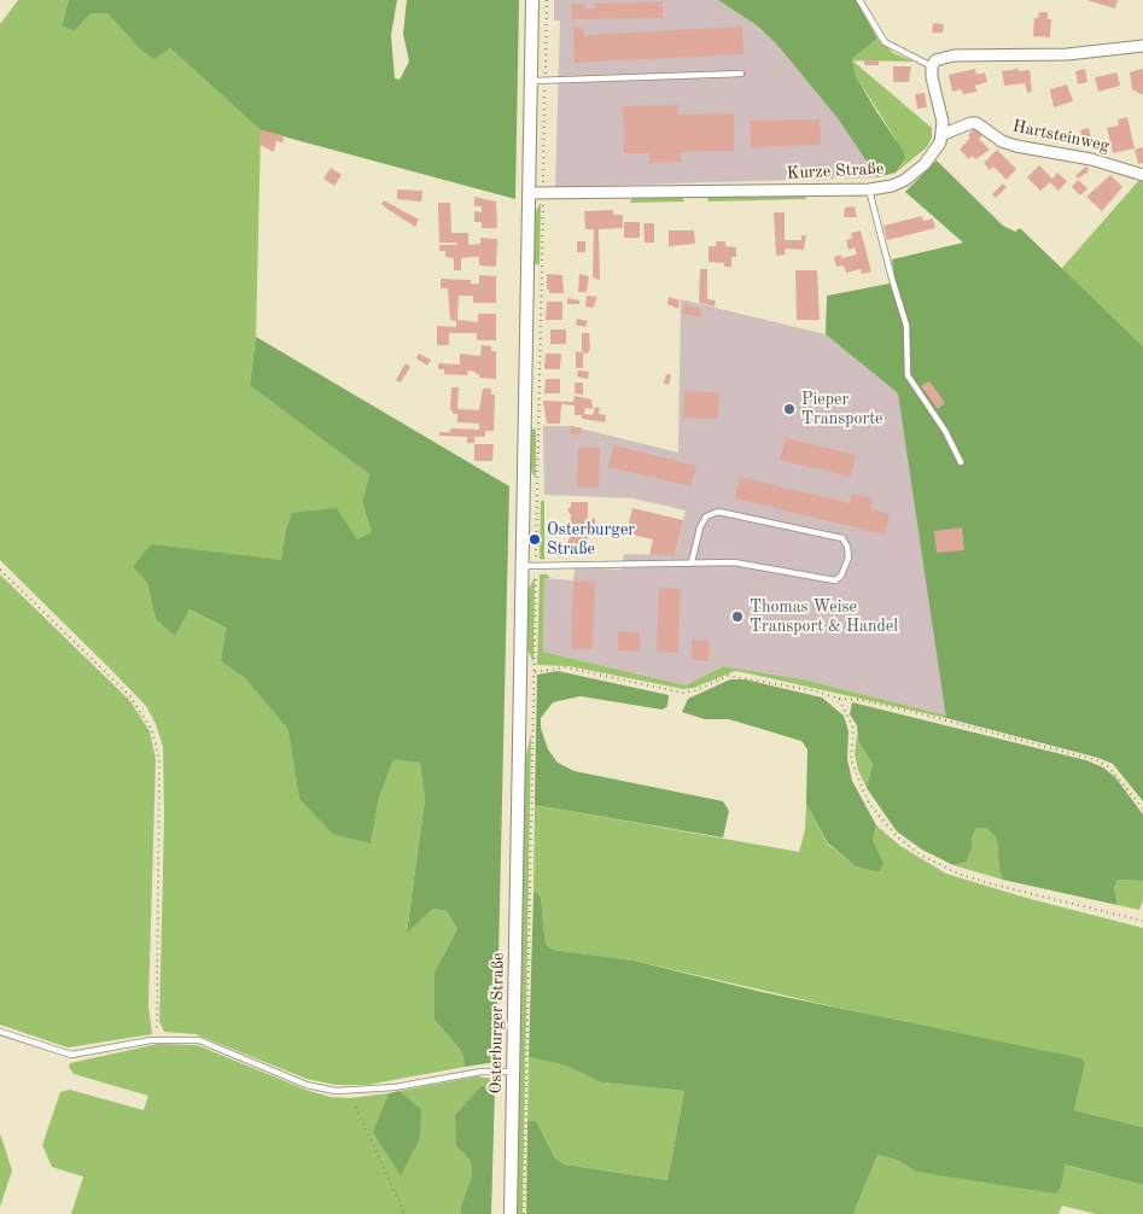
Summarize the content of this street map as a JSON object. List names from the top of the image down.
{
  "streets": {
    "street": ["Hartsteinweg", "Kurze Straße", "Osterburger Straße"]
  },
  "crossings": [
    ["Hartsteinweg", "Kurze Straße"],
    ["Kurze Straße", "Osterburger Straße"]
  ],
  "places": ["Pieper Transporte", "Osterburger Straße", "Thomas Weise Transport & Handel"]
}
